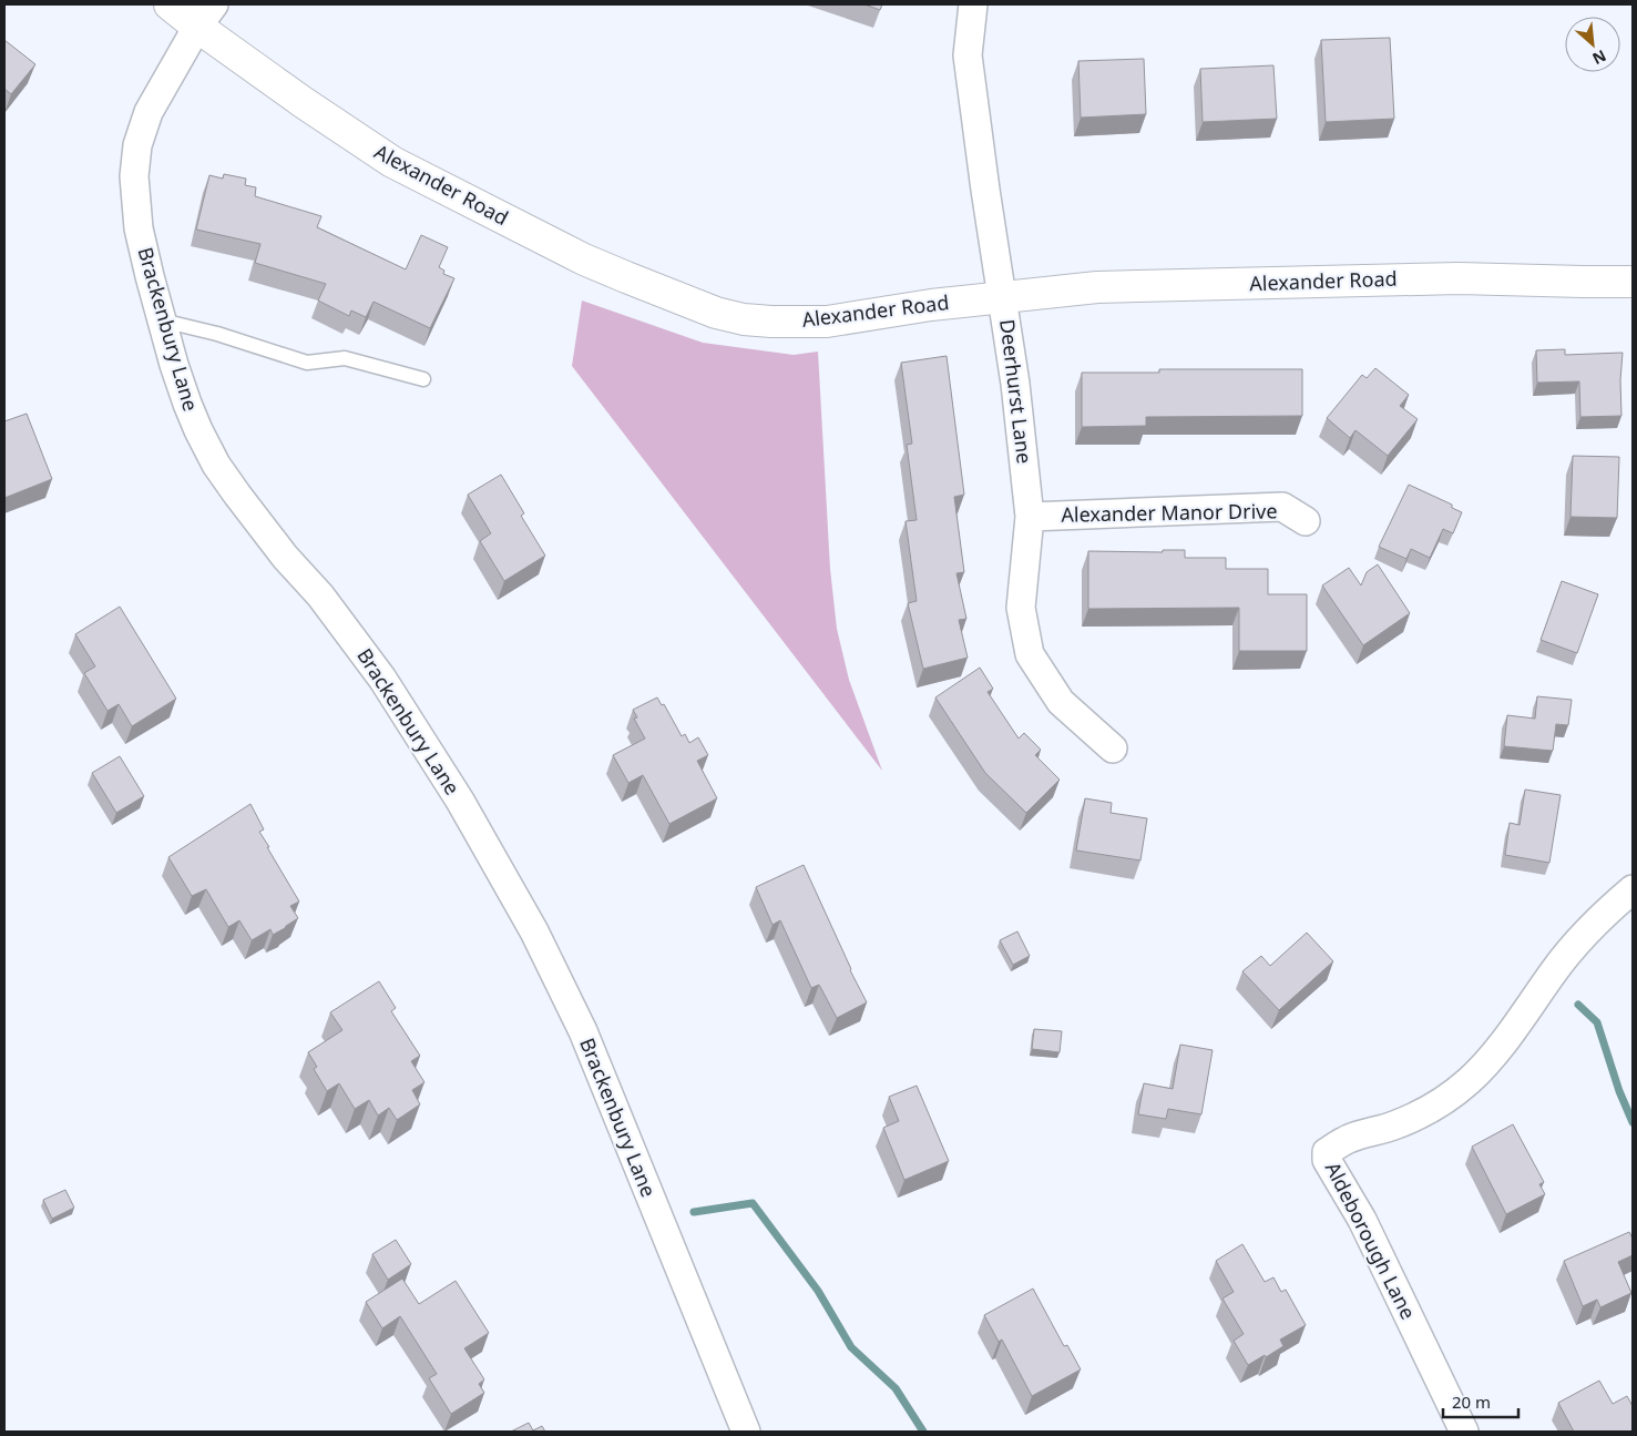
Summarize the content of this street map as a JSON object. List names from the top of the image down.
{
  "streets": {
    "street": [
      "Alexander Road",
      "Brackenbury Lane",
      "Deerhurst Lane",
      "Alexander Manor Drive",
      "Aldeborough Lane"
    ]
  },
  "crossings": [
    ["Alexander Road", "Brackenbury Lane"],
    ["Alexander Road", "Deerhurst Lane"],
    ["Deerhurst Lane", "Alexander Manor Drive"]
  ],
  "scale_bar": "20 m",
  "north": "bottom right"
}
